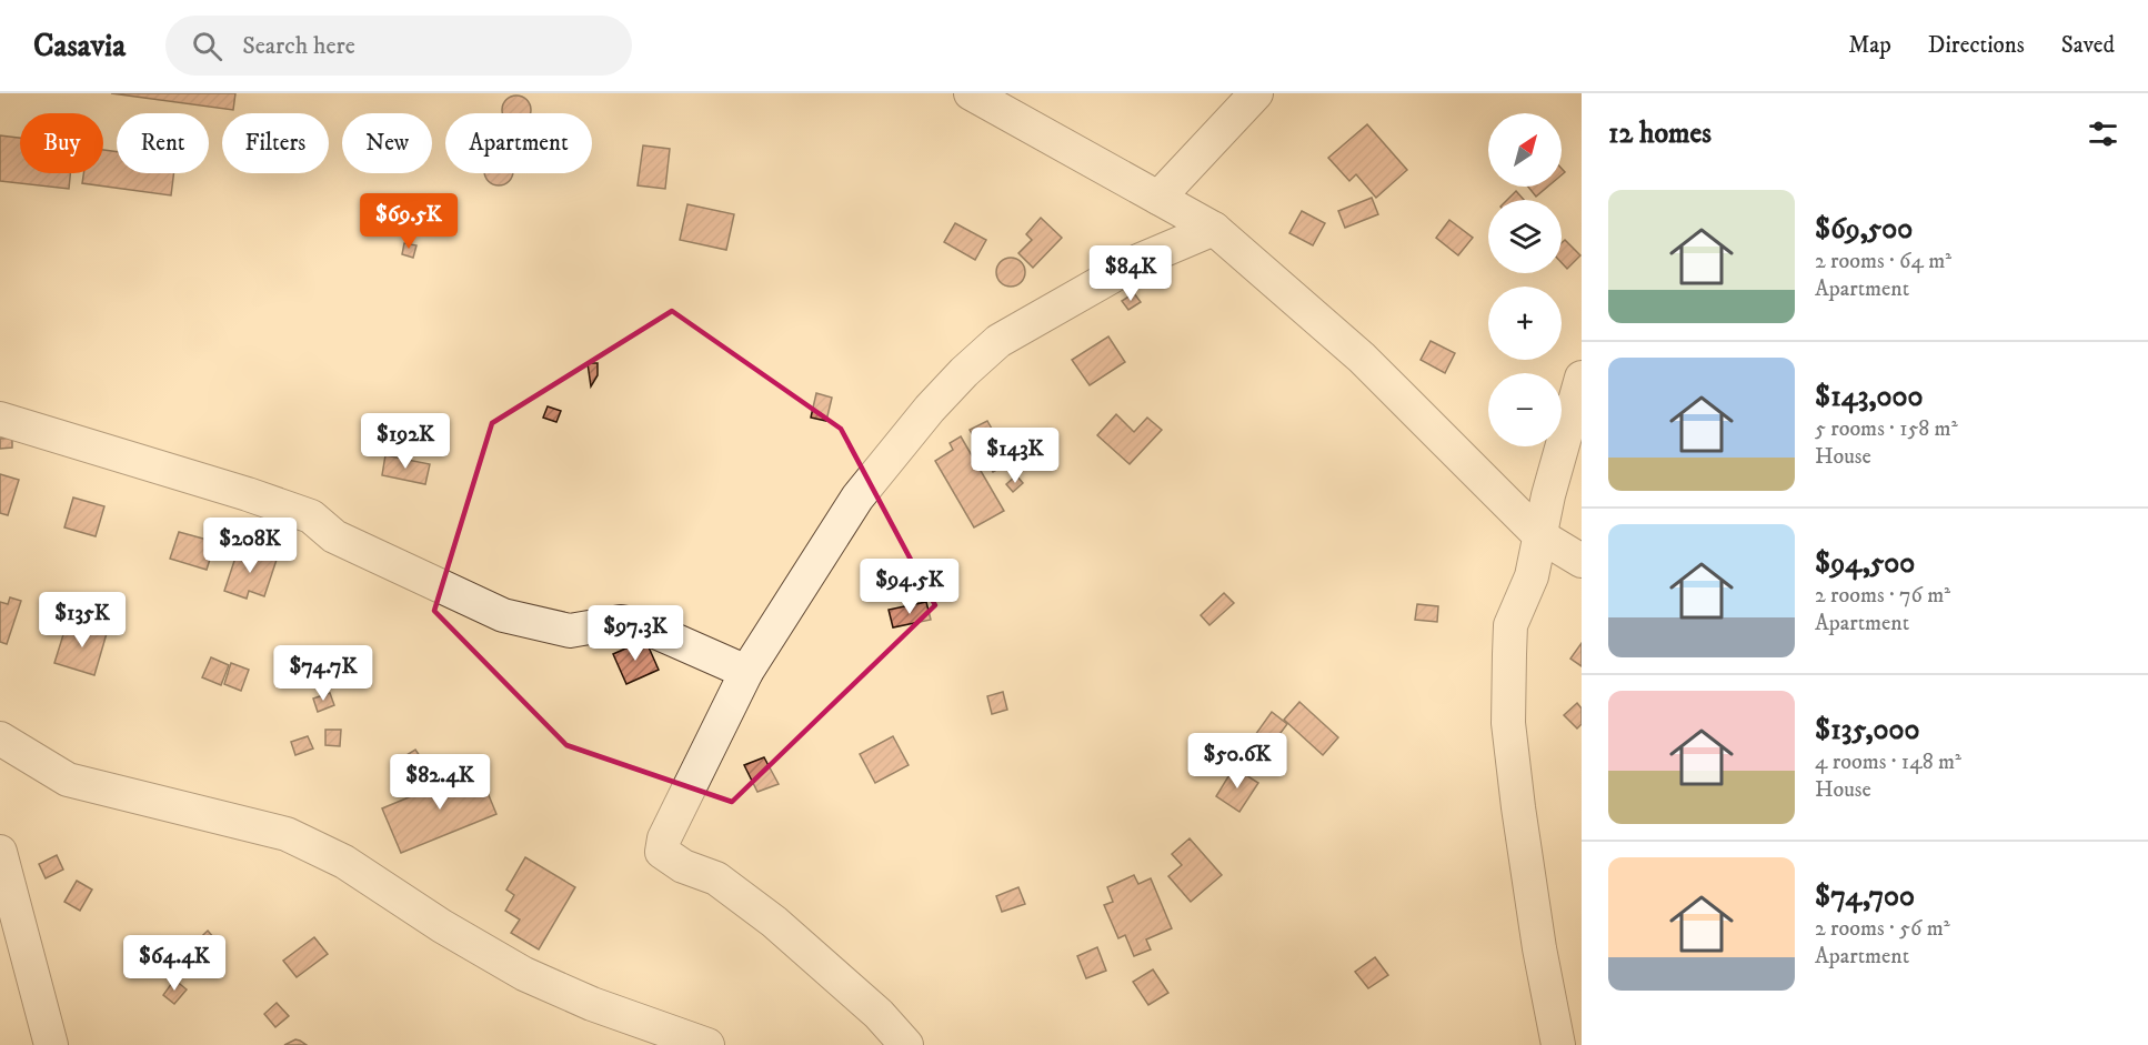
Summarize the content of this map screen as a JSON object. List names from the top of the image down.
{
  "north": "top right",
  "page": {
    "header": "Casavia",
    "search": "Search here",
    "nav": ["Map", "Directions", "Saved"],
    "heading": "12 homes",
    "map_buttons": ["+", "−"],
    "chip": [
      "Buy",
      "Rent",
      "Filters",
      "New",
      "Apartment"
    ],
    "list": [
      {
        "name": "$69,500",
        "note": "2 rooms · 64 m² · Apartment"
      },
      {
        "name": "$143,000",
        "note": "5 rooms · 158 m² · House"
      },
      {
        "name": "$94,500",
        "note": "2 rooms · 76 m² · Apartment"
      },
      {
        "name": "$135,000",
        "note": "4 rooms · 148 m² · House"
      },
      {
        "name": "$74,700",
        "note": "2 rooms · 56 m² · Apartment"
      }
    ],
    "price": [
      "$69.5K",
      "$84K",
      "$192K",
      "$143K",
      "$208K",
      "$94.5K",
      "$135K",
      "$97.3K",
      "$74.7K",
      "$50.6K",
      "$82.4K",
      "$64.4K"
    ]
  }
}
